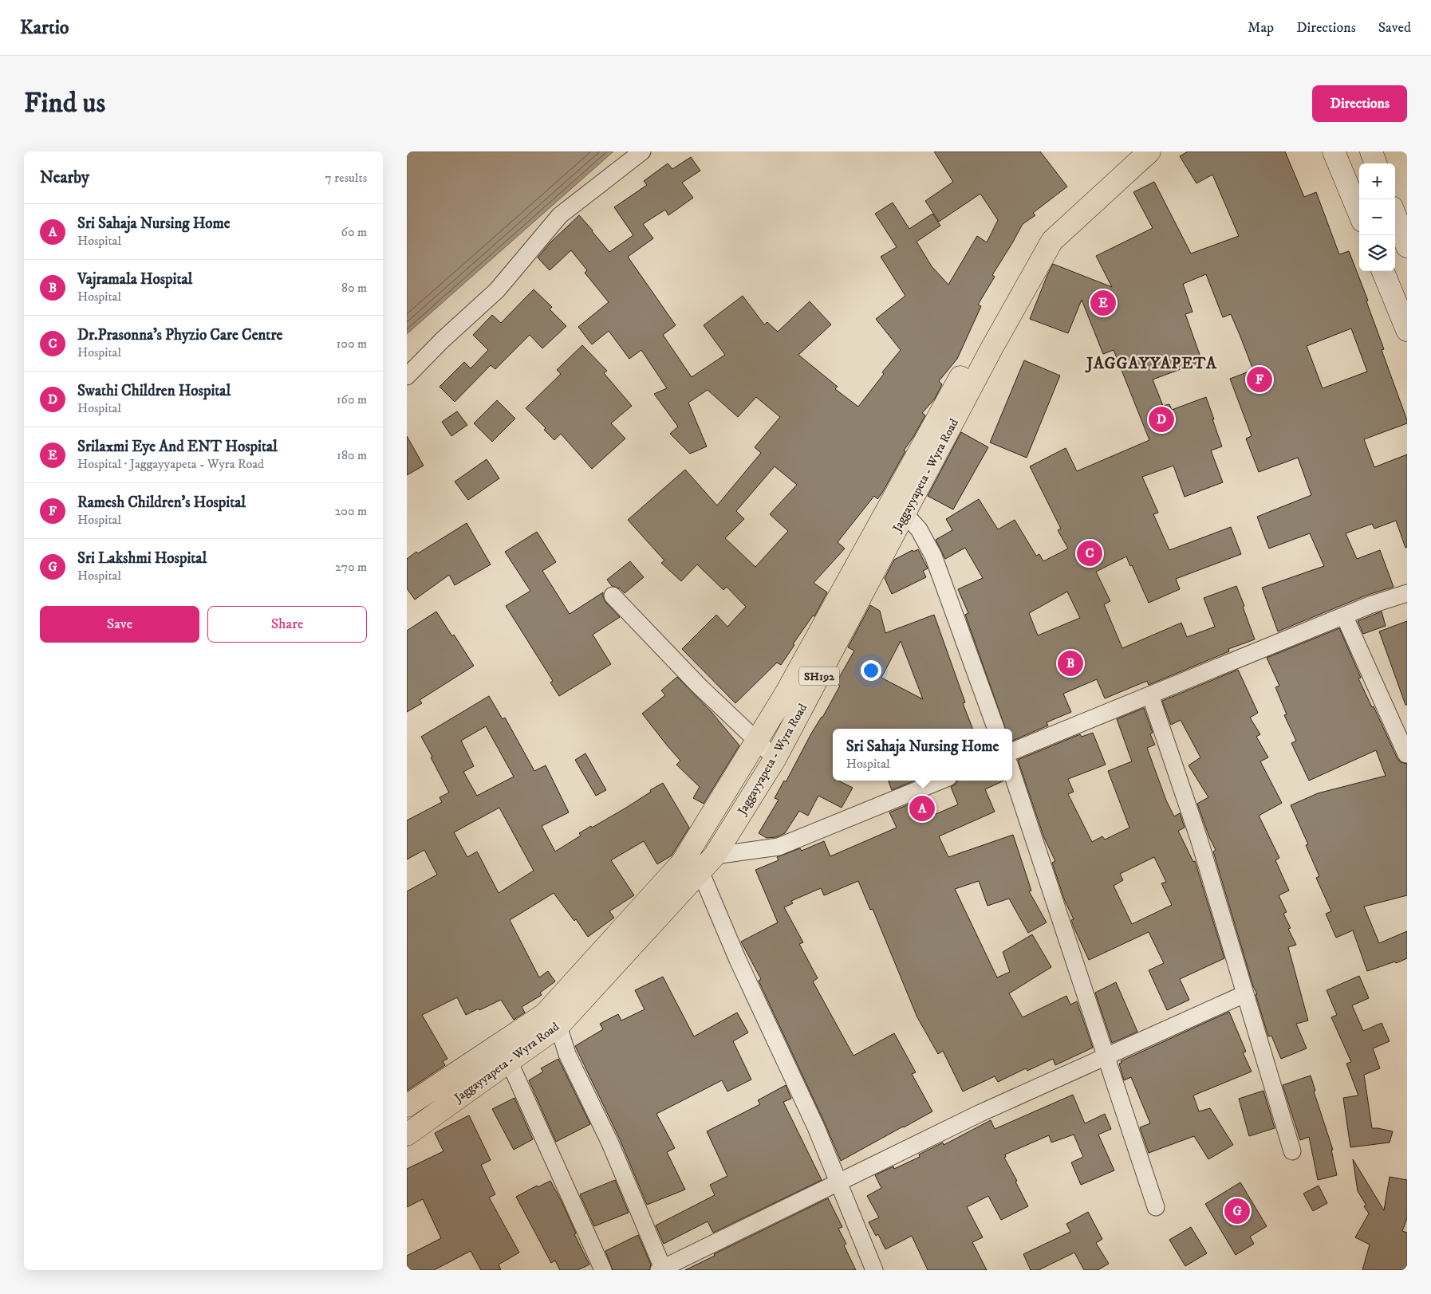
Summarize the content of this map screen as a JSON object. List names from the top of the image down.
{
  "streets": {
    "main road": ["Jaggayyapeta - Wyra Road", "SH192"]
  },
  "districts": ["JAGGAYYAPETA"],
  "page": {
    "header": "Kartio",
    "nav": ["Map", "Directions", "Saved"],
    "buttons": [
      "Directions",
      ["Save", "Share"]
    ],
    "title": "Find us",
    "heading": ["Nearby", "7 results"],
    "map_buttons": ["+", "−"],
    "list": [
      {
        "mark": "A",
        "name": "Sri Sahaja Nursing Home",
        "note": "Hospital",
        "value": "60 m"
      },
      {
        "mark": "B",
        "name": "Vajramala Hospital",
        "note": "Hospital",
        "value": "80 m"
      },
      {
        "mark": "C",
        "name": "Dr.Prasonna's Phyzio Care Centre",
        "note": "Hospital",
        "value": "100 m"
      },
      {
        "mark": "D",
        "name": "Swathi Children Hospital",
        "note": "Hospital",
        "value": "160 m"
      },
      {
        "mark": "E",
        "name": "Srilaxmi Eye And ENT Hospital",
        "note": "Hospital · Jaggayyapeta - Wyra Road",
        "value": "180 m"
      },
      {
        "mark": "F",
        "name": "Ramesh Children's Hospital",
        "note": "Hospital",
        "value": "200 m"
      },
      {
        "mark": "G",
        "name": "Sri Lakshmi Hospital",
        "note": "Hospital",
        "value": "270 m"
      }
    ],
    "pins": [
      "E",
      "F",
      "D",
      "C",
      "B",
      "A",
      "G"
    ],
    "popup": ["Sri Sahaja Nursing Home", "Hospital"]
  }
}
